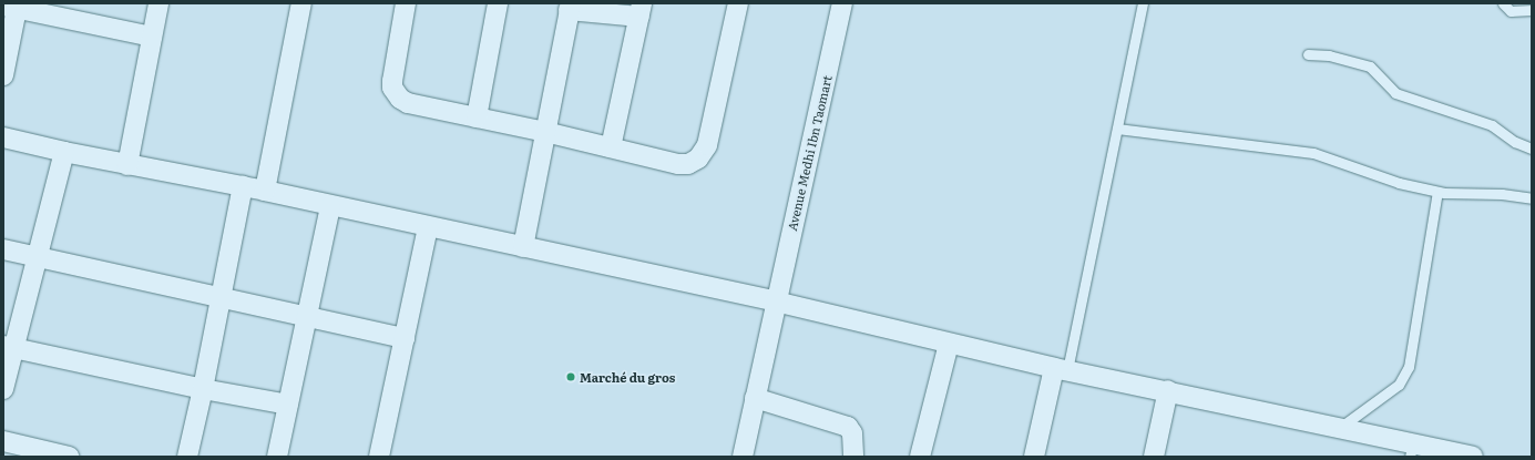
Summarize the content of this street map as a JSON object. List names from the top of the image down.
{
  "streets": {
    "street": ["Avenue Medhi Ibn Taomart"]
  },
  "places": ["Marché du gros"]
}
